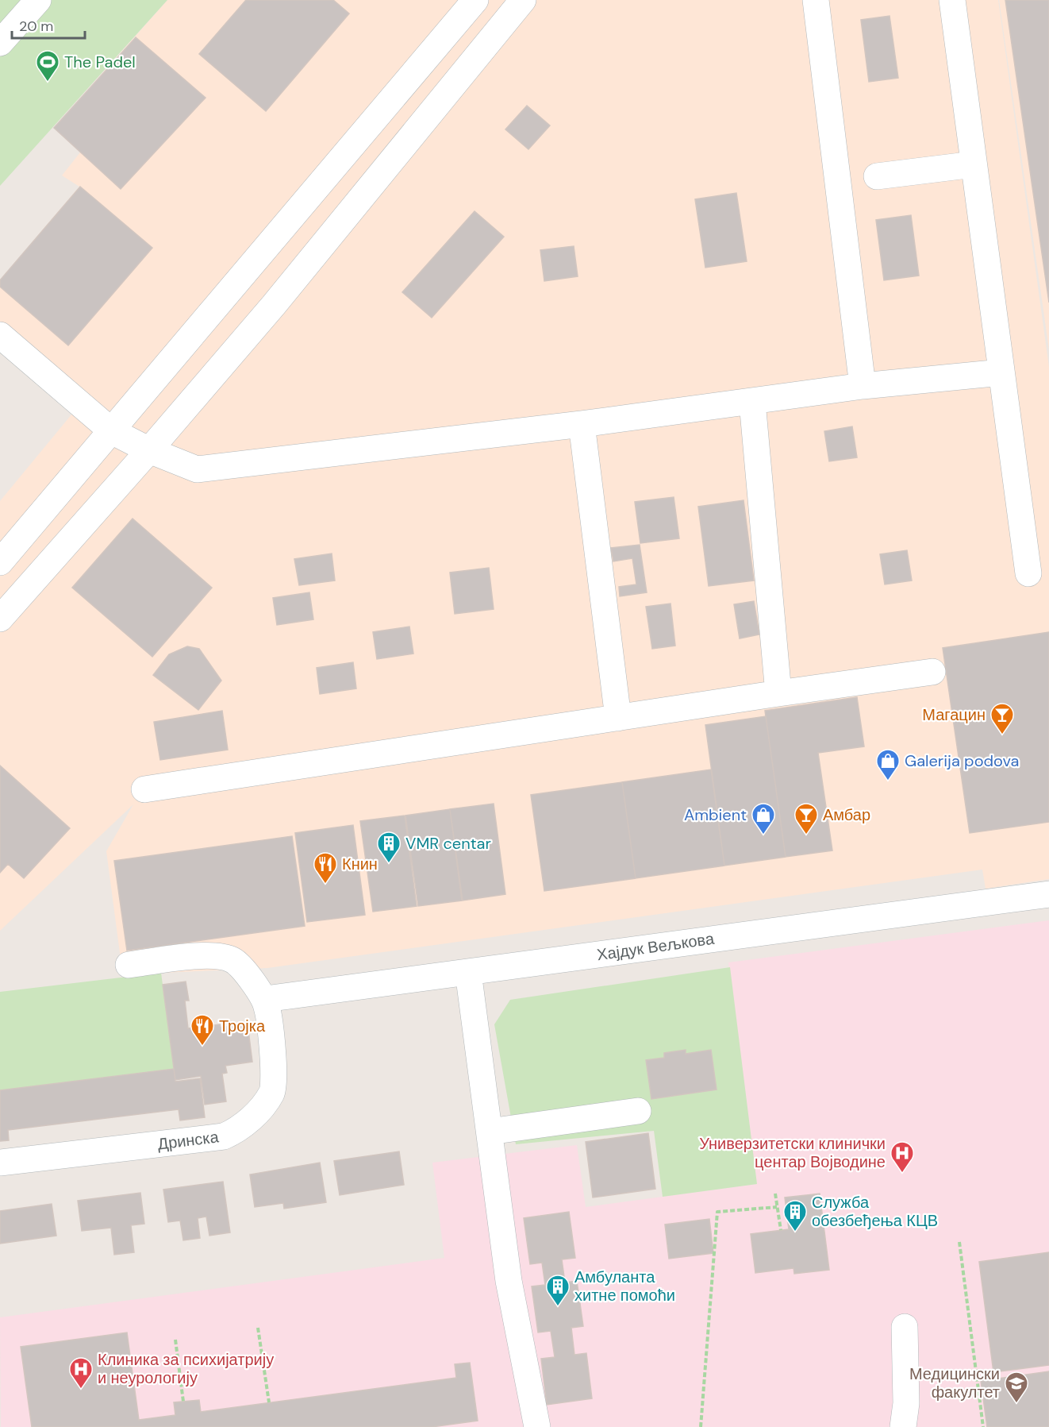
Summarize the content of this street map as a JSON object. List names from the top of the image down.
{
  "streets": {
    "street": ["Хајдук Вељкова", "Дринска"]
  },
  "crossings": [
    ["Хајдук Вељкова", "Дринска"]
  ],
  "places": {
    "sports": ["The Padel"],
    "bar": ["Магацин", "Амбар"],
    "shop": ["Galerija podova", "Ambient"],
    "building": ["VMR centar", "Служба обезбеђења КЦВ", "Амбуланта хитне помоћи"],
    "restaurant": ["Книн", "Тројка"],
    "hospital": ["Универзитетски клинички центар Војводине", "Клиника за психијатрију и неурологију"],
    "school or university": ["Медицински факултет"]
  },
  "scale_bar": "20 m"
}
